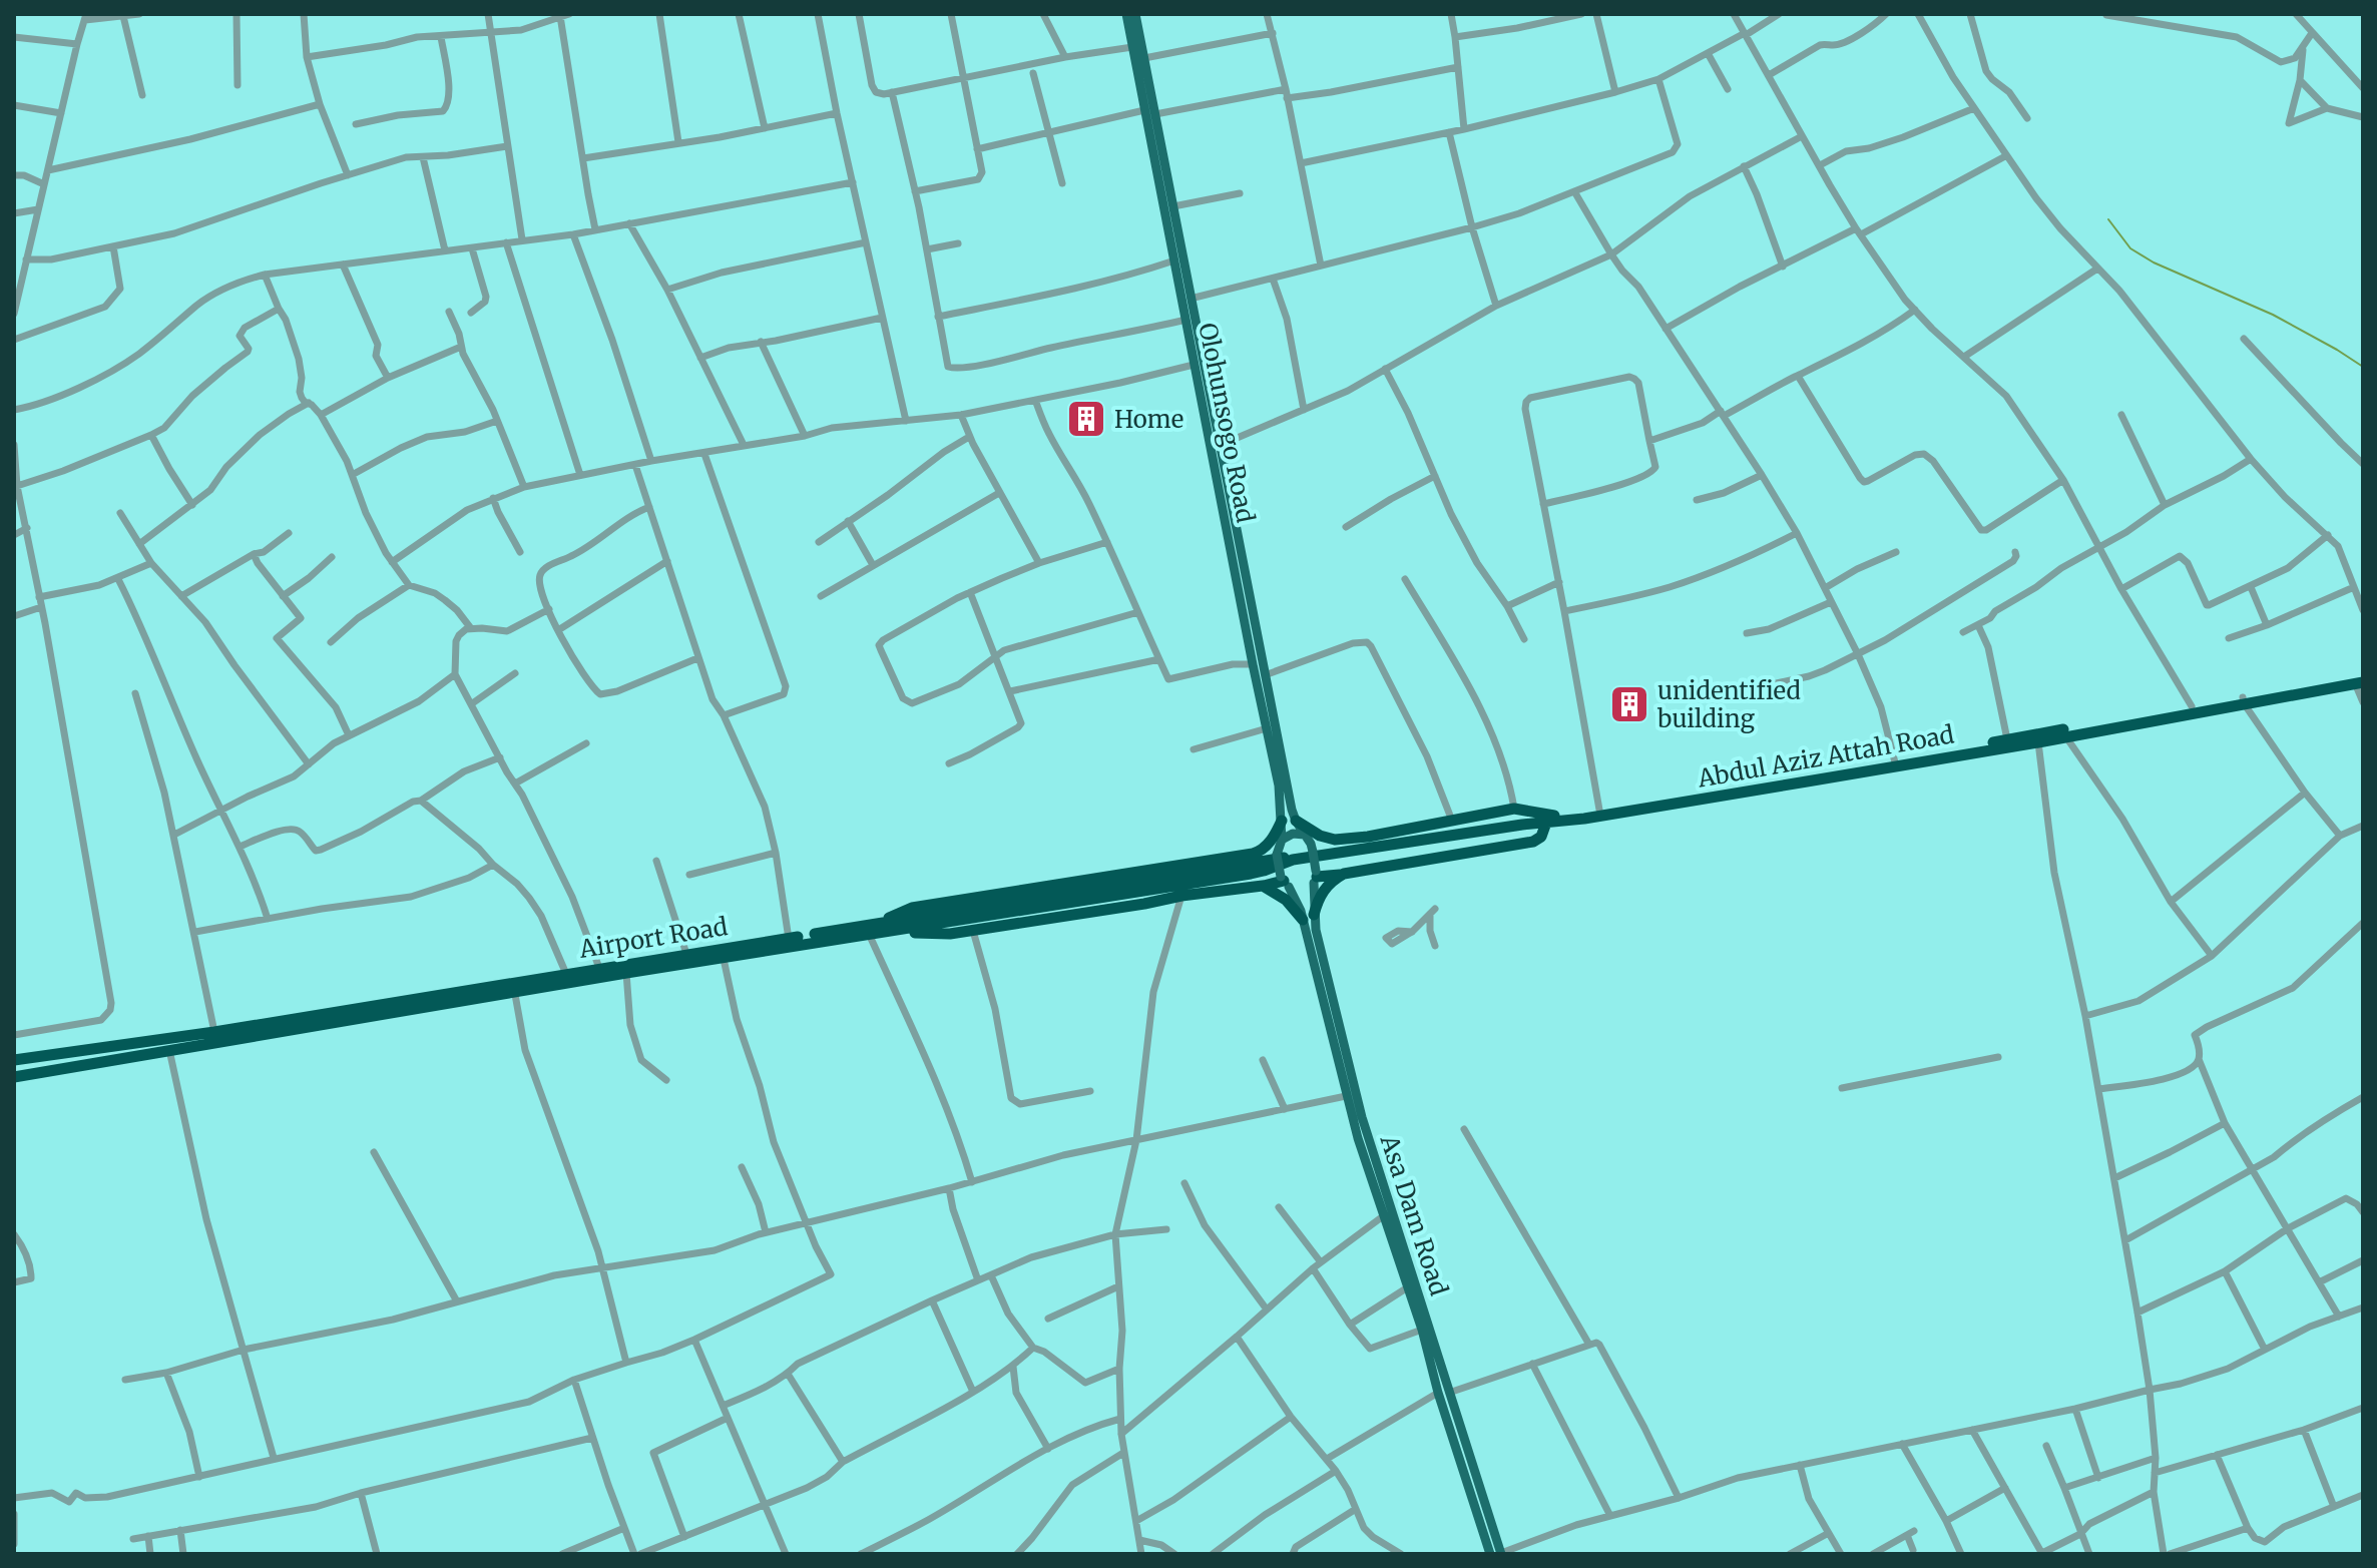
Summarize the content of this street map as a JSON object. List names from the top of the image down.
{
  "streets": {
    "highway": ["Abdul Aziz Attah Road", "Airport Road"],
    "main road": ["Olohunsogo Road", "Asa Dam Road"]
  },
  "crossings": [
    ["Olohunsogo Road", "Asa Dam Road"],
    ["Abdul Aziz Attah Road", "Airport Road"]
  ],
  "places": {
    "building": ["Home", "unidentified building"]
  }
}
